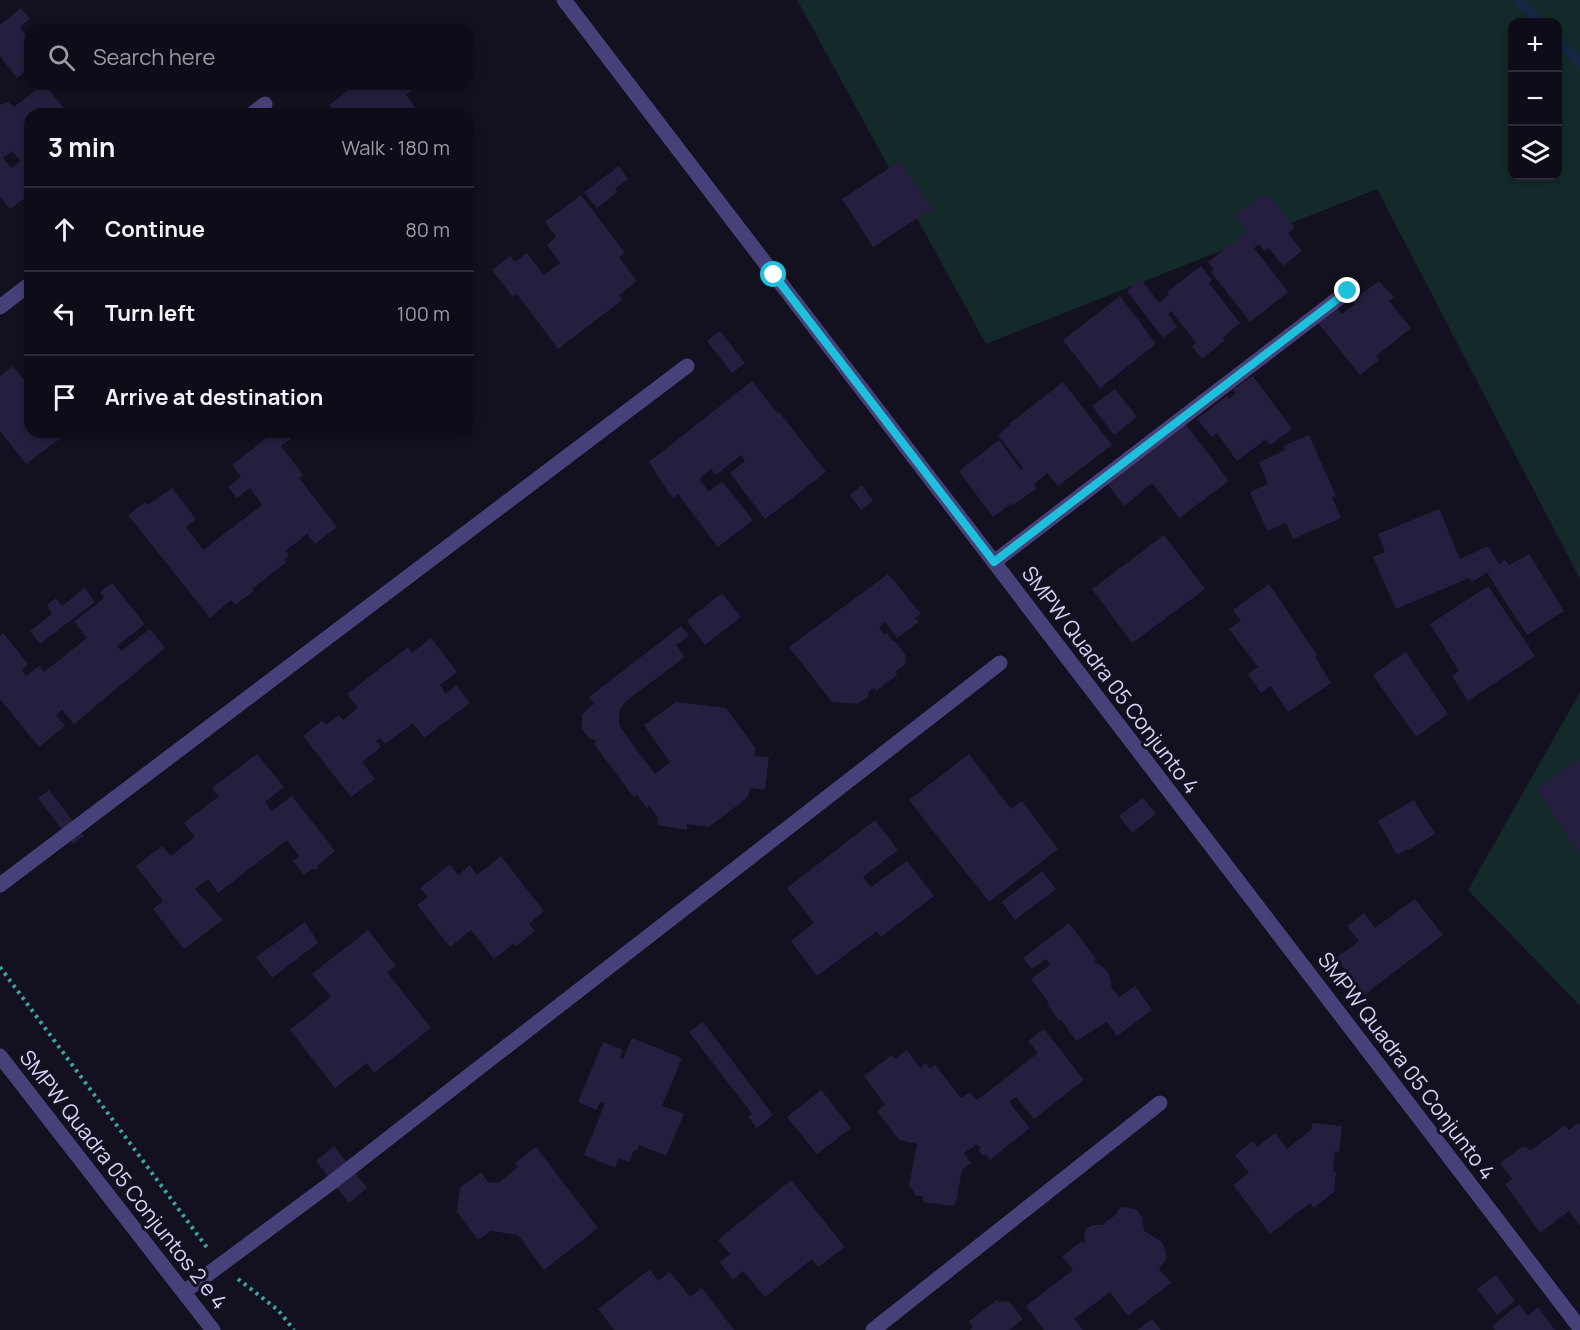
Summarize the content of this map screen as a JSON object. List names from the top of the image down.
{
  "streets": {
    "street": ["SMPW Quadra 05 Conjunto 4", "SMPW Quadra 05 Conjuntos 2 e 4"]
  },
  "page": {
    "map_buttons": ["+", "−"],
    "search": "Search here",
    "heading": ["3 min", "Walk · 180 m"],
    "list": [
      ["Continue", "80 m"],
      ["Turn left", "100 m"],
      "Arrive at destination"
    ]
  }
}
